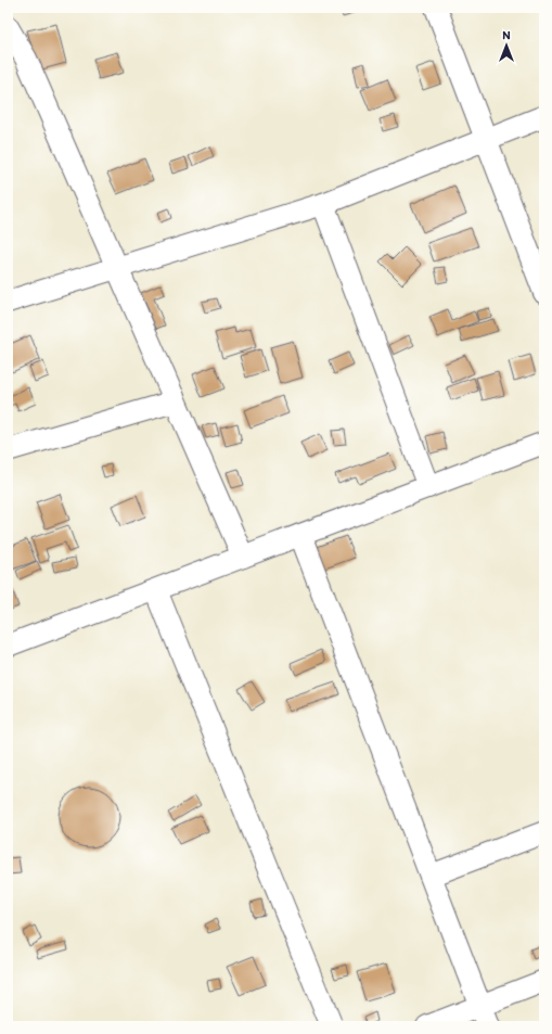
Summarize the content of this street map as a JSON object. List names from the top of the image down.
{
  "north": "top"
}
